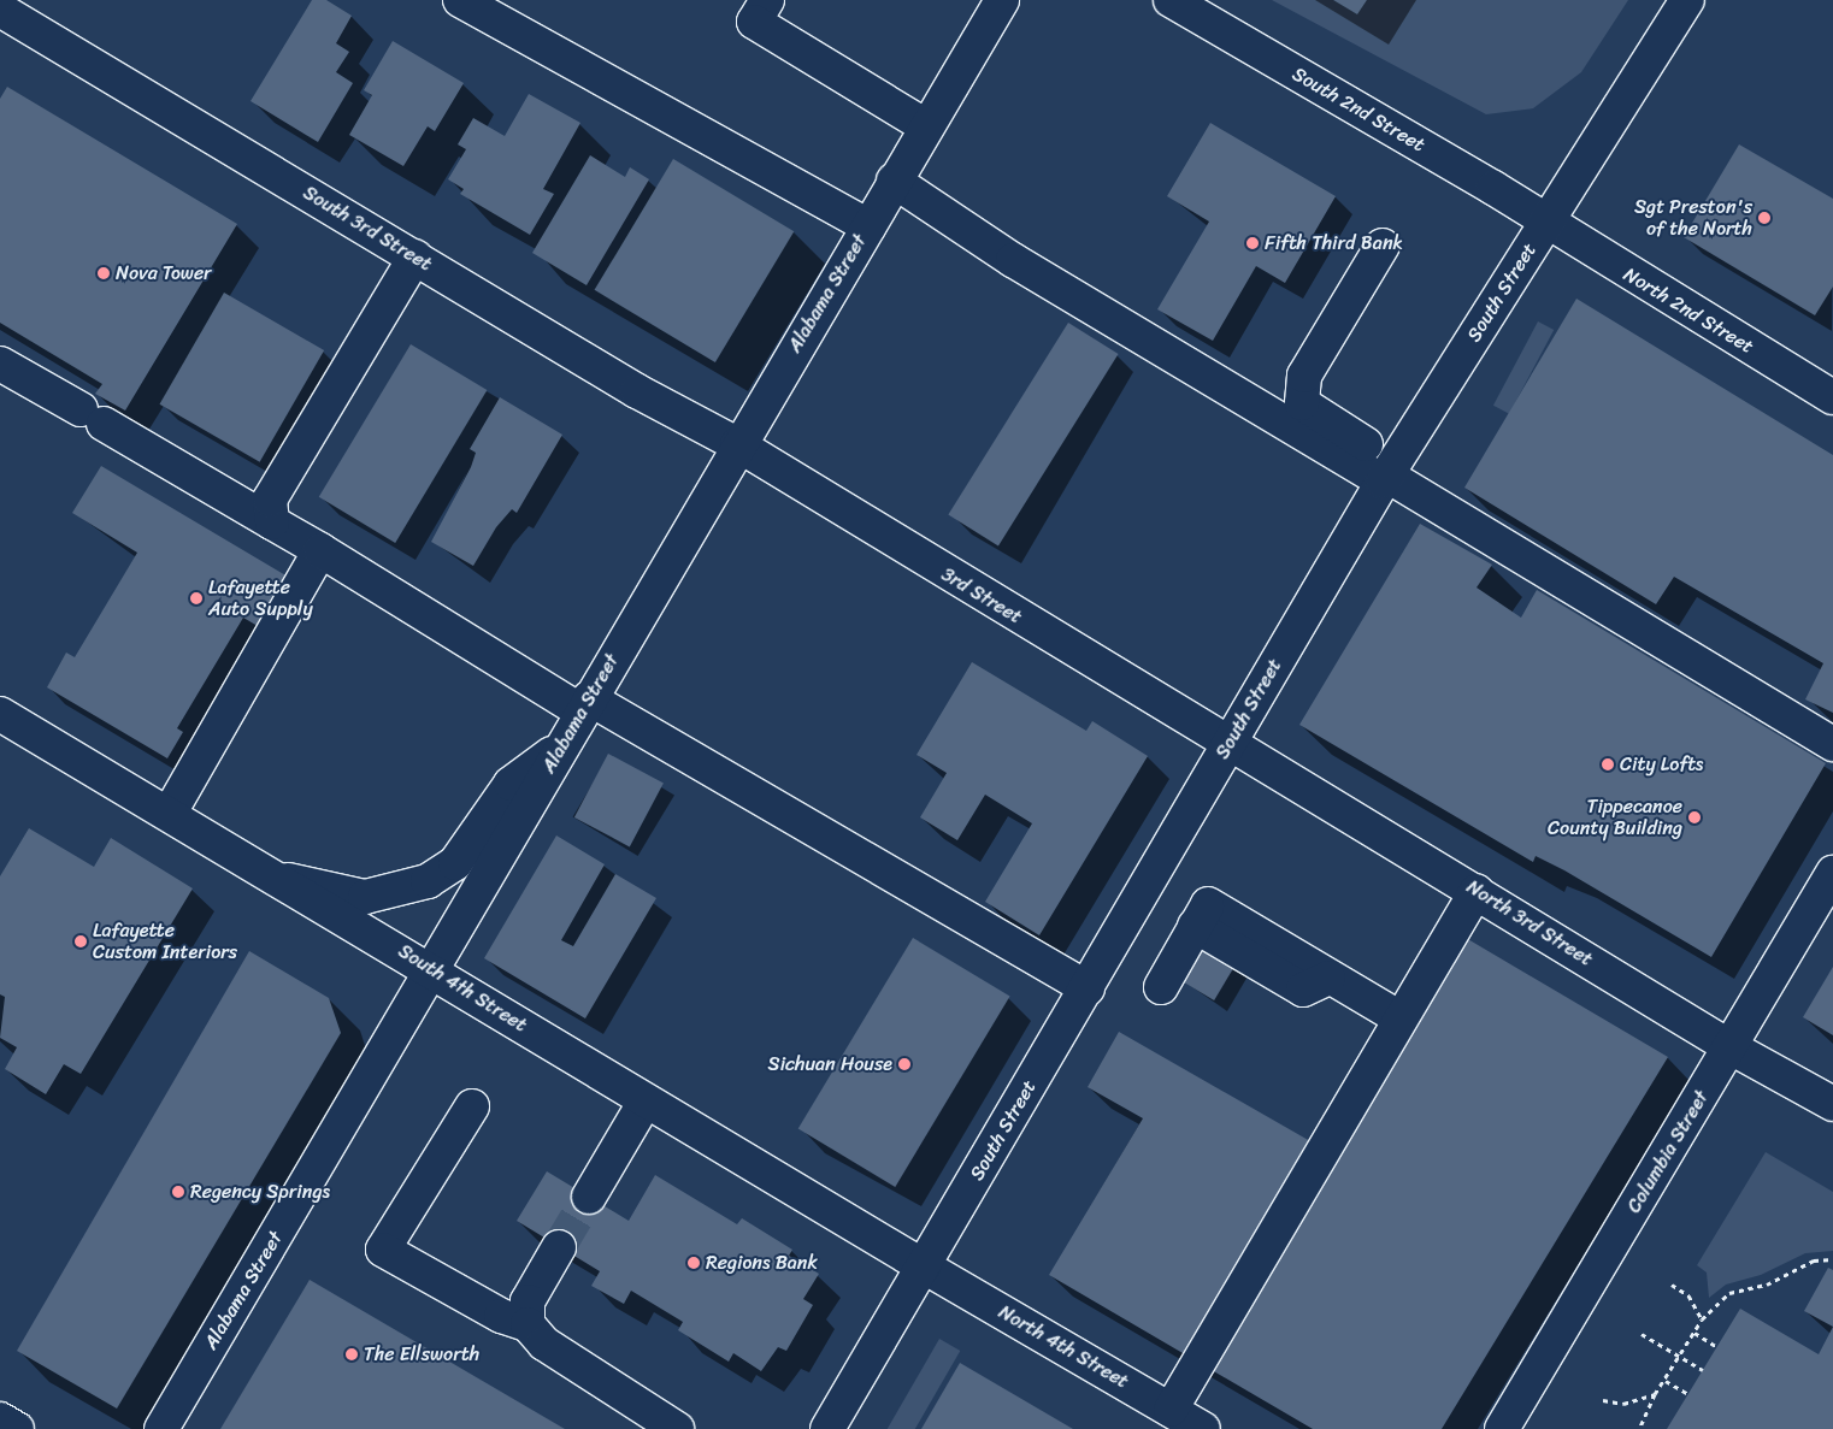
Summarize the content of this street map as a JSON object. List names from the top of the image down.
{
  "streets": {
    "street": [
      "South 2nd Street",
      "South 3rd Street",
      "South Street",
      "Alabama Street",
      "North 2nd Street",
      "3rd Street",
      "North 3rd Street",
      "South 4th Street",
      "Columbia Street",
      "North 4th Street"
    ]
  },
  "crossings": [
    ["South 2nd Street", "South Street"],
    ["South 2nd Street", "North 2nd Street"],
    ["South 3rd Street", "Alabama Street"],
    ["South 3rd Street", "3rd Street"],
    ["South Street", "North 2nd Street"],
    ["South Street", "3rd Street"],
    ["South Street", "North 3rd Street"],
    ["South Street", "South 4th Street"],
    ["South Street", "North 4th Street"],
    ["Alabama Street", "3rd Street"],
    ["Alabama Street", "South 4th Street"],
    ["3rd Street", "North 3rd Street"],
    ["North 3rd Street", "Columbia Street"],
    ["South 4th Street", "North 4th Street"]
  ],
  "places": [
    "Sgt Preston's of the North",
    "Fifth Third Bank",
    "Nova Tower",
    "Lafayette Auto Supply",
    "City Lofts",
    "Tippecanoe County Building",
    "Lafayette Custom Interiors",
    "Sichuan House",
    "Regency Springs",
    "Regions Bank",
    "The Ellsworth"
  ]
}
